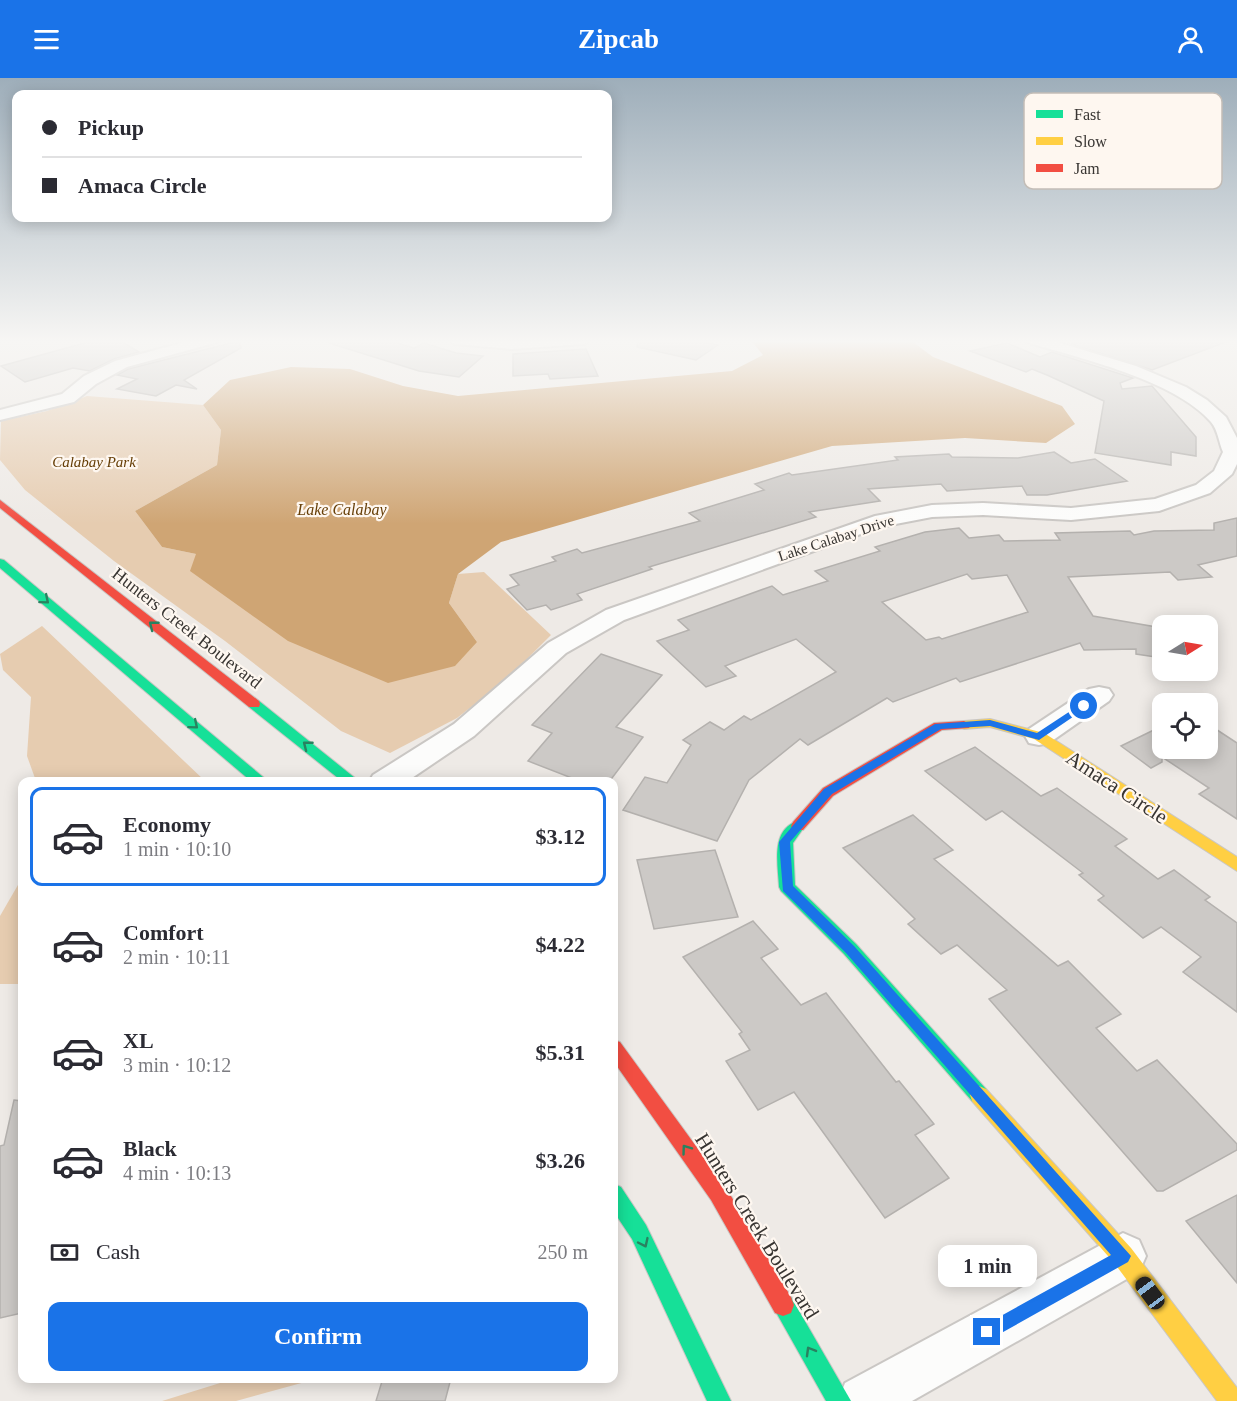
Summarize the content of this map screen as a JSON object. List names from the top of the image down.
{
  "streets": {
    "street": ["Lake Calabay Drive", "Hunters Creek Boulevard", "Amaca Circle"]
  },
  "water": ["Lake Calabay"],
  "parks": ["Calabay Park"],
  "legend": ["Fast", "Slow", "Jam"],
  "north": "right",
  "page": {
    "header": "Zipcab",
    "banner": ["Pickup", "Amaca Circle"],
    "list": [
      {
        "name": "Economy",
        "note": "1 min · 10:10",
        "value": "$3.12"
      },
      {
        "name": "Comfort",
        "note": "2 min · 10:11",
        "value": "$4.22"
      },
      {
        "name": "XL",
        "note": "3 min · 10:12",
        "value": "$5.31"
      },
      {
        "name": "Black",
        "note": "4 min · 10:13",
        "value": "$3.26"
      }
    ],
    "pay": ["Cash", "250 m"],
    "bubble": "1 min",
    "buttons": "Confirm"
  }
}
